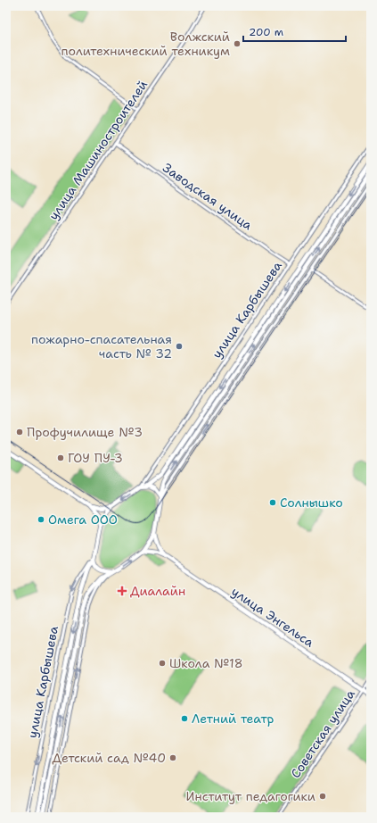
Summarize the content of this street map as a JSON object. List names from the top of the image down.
{
  "streets": {
    "street": [
      "улица Машиностроителей",
      "Заводская улица",
      "улица Карбышева",
      "улица Энгельса",
      "Советская улица"
    ]
  },
  "crossings": [
    ["улица Машиностроителей", "Заводская улица"],
    ["Заводская улица", "улица Карбышева"],
    ["улица Карбышева", "улица Энгельса"],
    ["улица Энгельса", "Советская улица"]
  ],
  "places": {
    "other": [
      "Волжский политехнический техникум",
      "пожарно-спасательная часть № 32",
      "Профучилище №3",
      "ГОУ ПУ-3",
      "Солнышко",
      "Омега ООО",
      "Школа №18",
      "Летний театр",
      "Детский сад №40",
      "Институт педагогики"
    ],
    "health": ["Диалайн"]
  },
  "scale_bar": "200 m"
}
